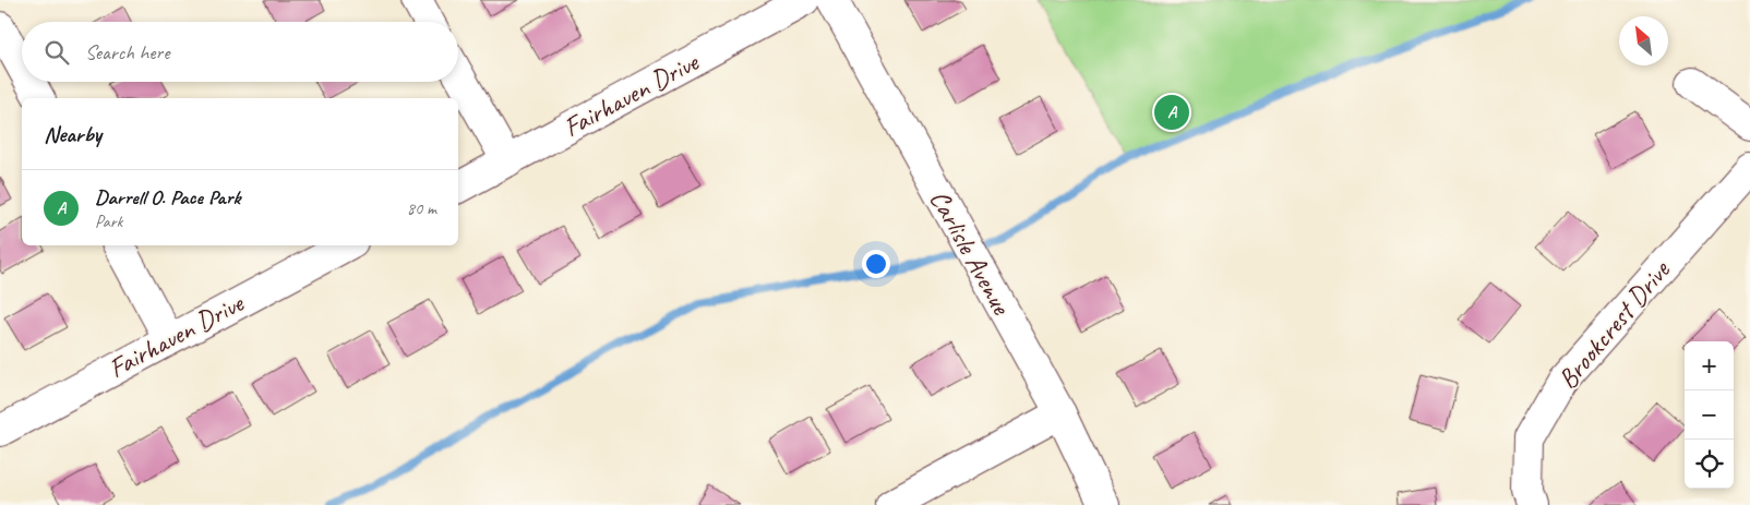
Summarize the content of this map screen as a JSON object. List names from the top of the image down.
{
  "streets": {
    "street": ["Fairhaven Drive", "Carlisle Avenue", "Brookcrest Drive"]
  },
  "north": "top left",
  "page": {
    "search": "Search here",
    "pins": "A",
    "heading": "Nearby",
    "list": [
      {
        "mark": "A",
        "name": "Darrell O. Pace Park",
        "note": "Park",
        "value": "80 m"
      }
    ],
    "map_buttons": ["+", "−"]
  }
}
